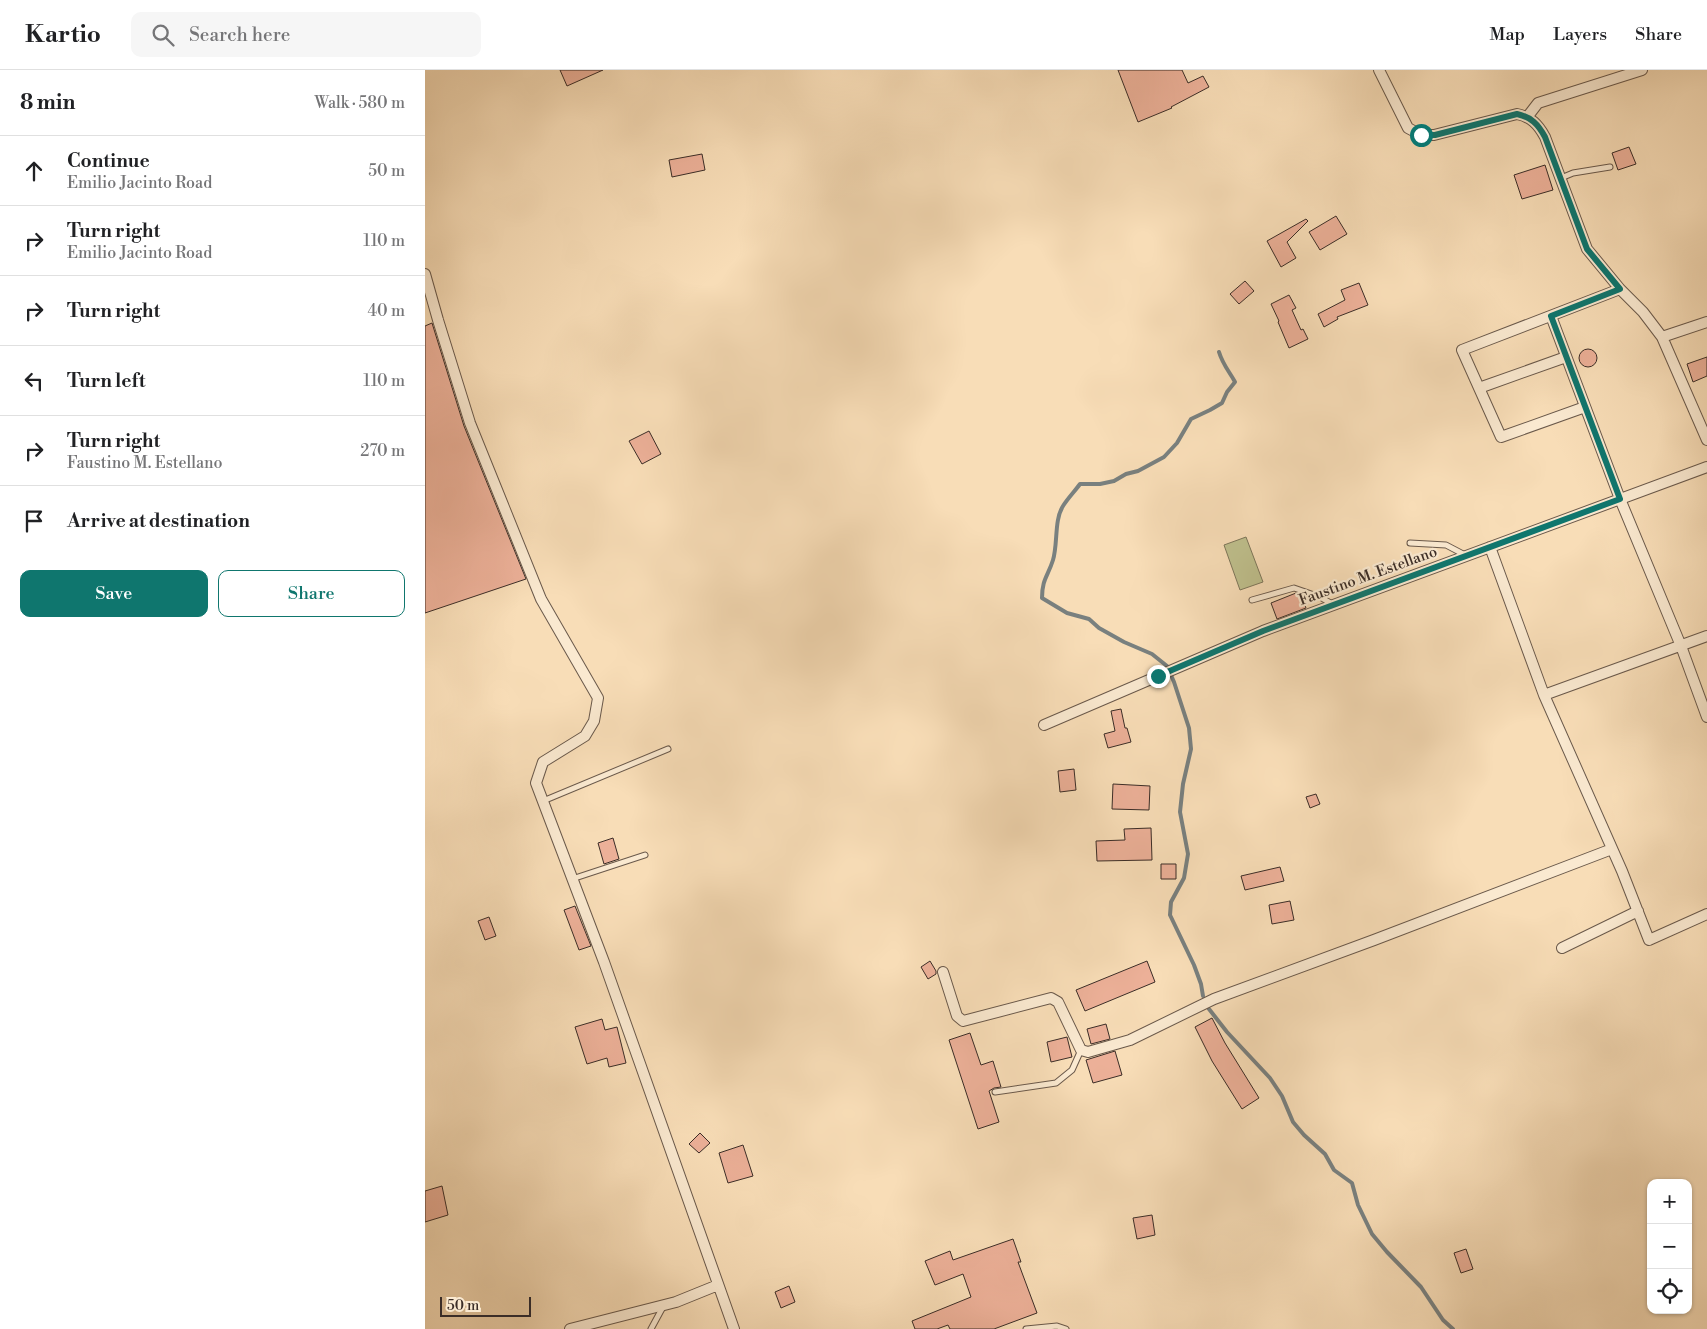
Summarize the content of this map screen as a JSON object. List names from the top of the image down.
{
  "streets": {
    "street": ["Faustino M. Estellano"]
  },
  "scale_bar": "50 m",
  "page": {
    "header": "Kartio",
    "search": "Search here",
    "nav": ["Map", "Layers", "Share"],
    "heading": ["8 min", "Walk · 580 m"],
    "list": [
      ["Continue", "Emilio Jacinto Road", "50 m"],
      ["Turn right", "Emilio Jacinto Road", "110 m"],
      ["Turn right", "40 m"],
      ["Turn left", "110 m"],
      ["Turn right", "Faustino M. Estellano", "270 m"],
      "Arrive at destination"
    ],
    "buttons": ["Save", "Share"],
    "map_buttons": ["+", "−"],
    "scale": "50 m"
  }
}
